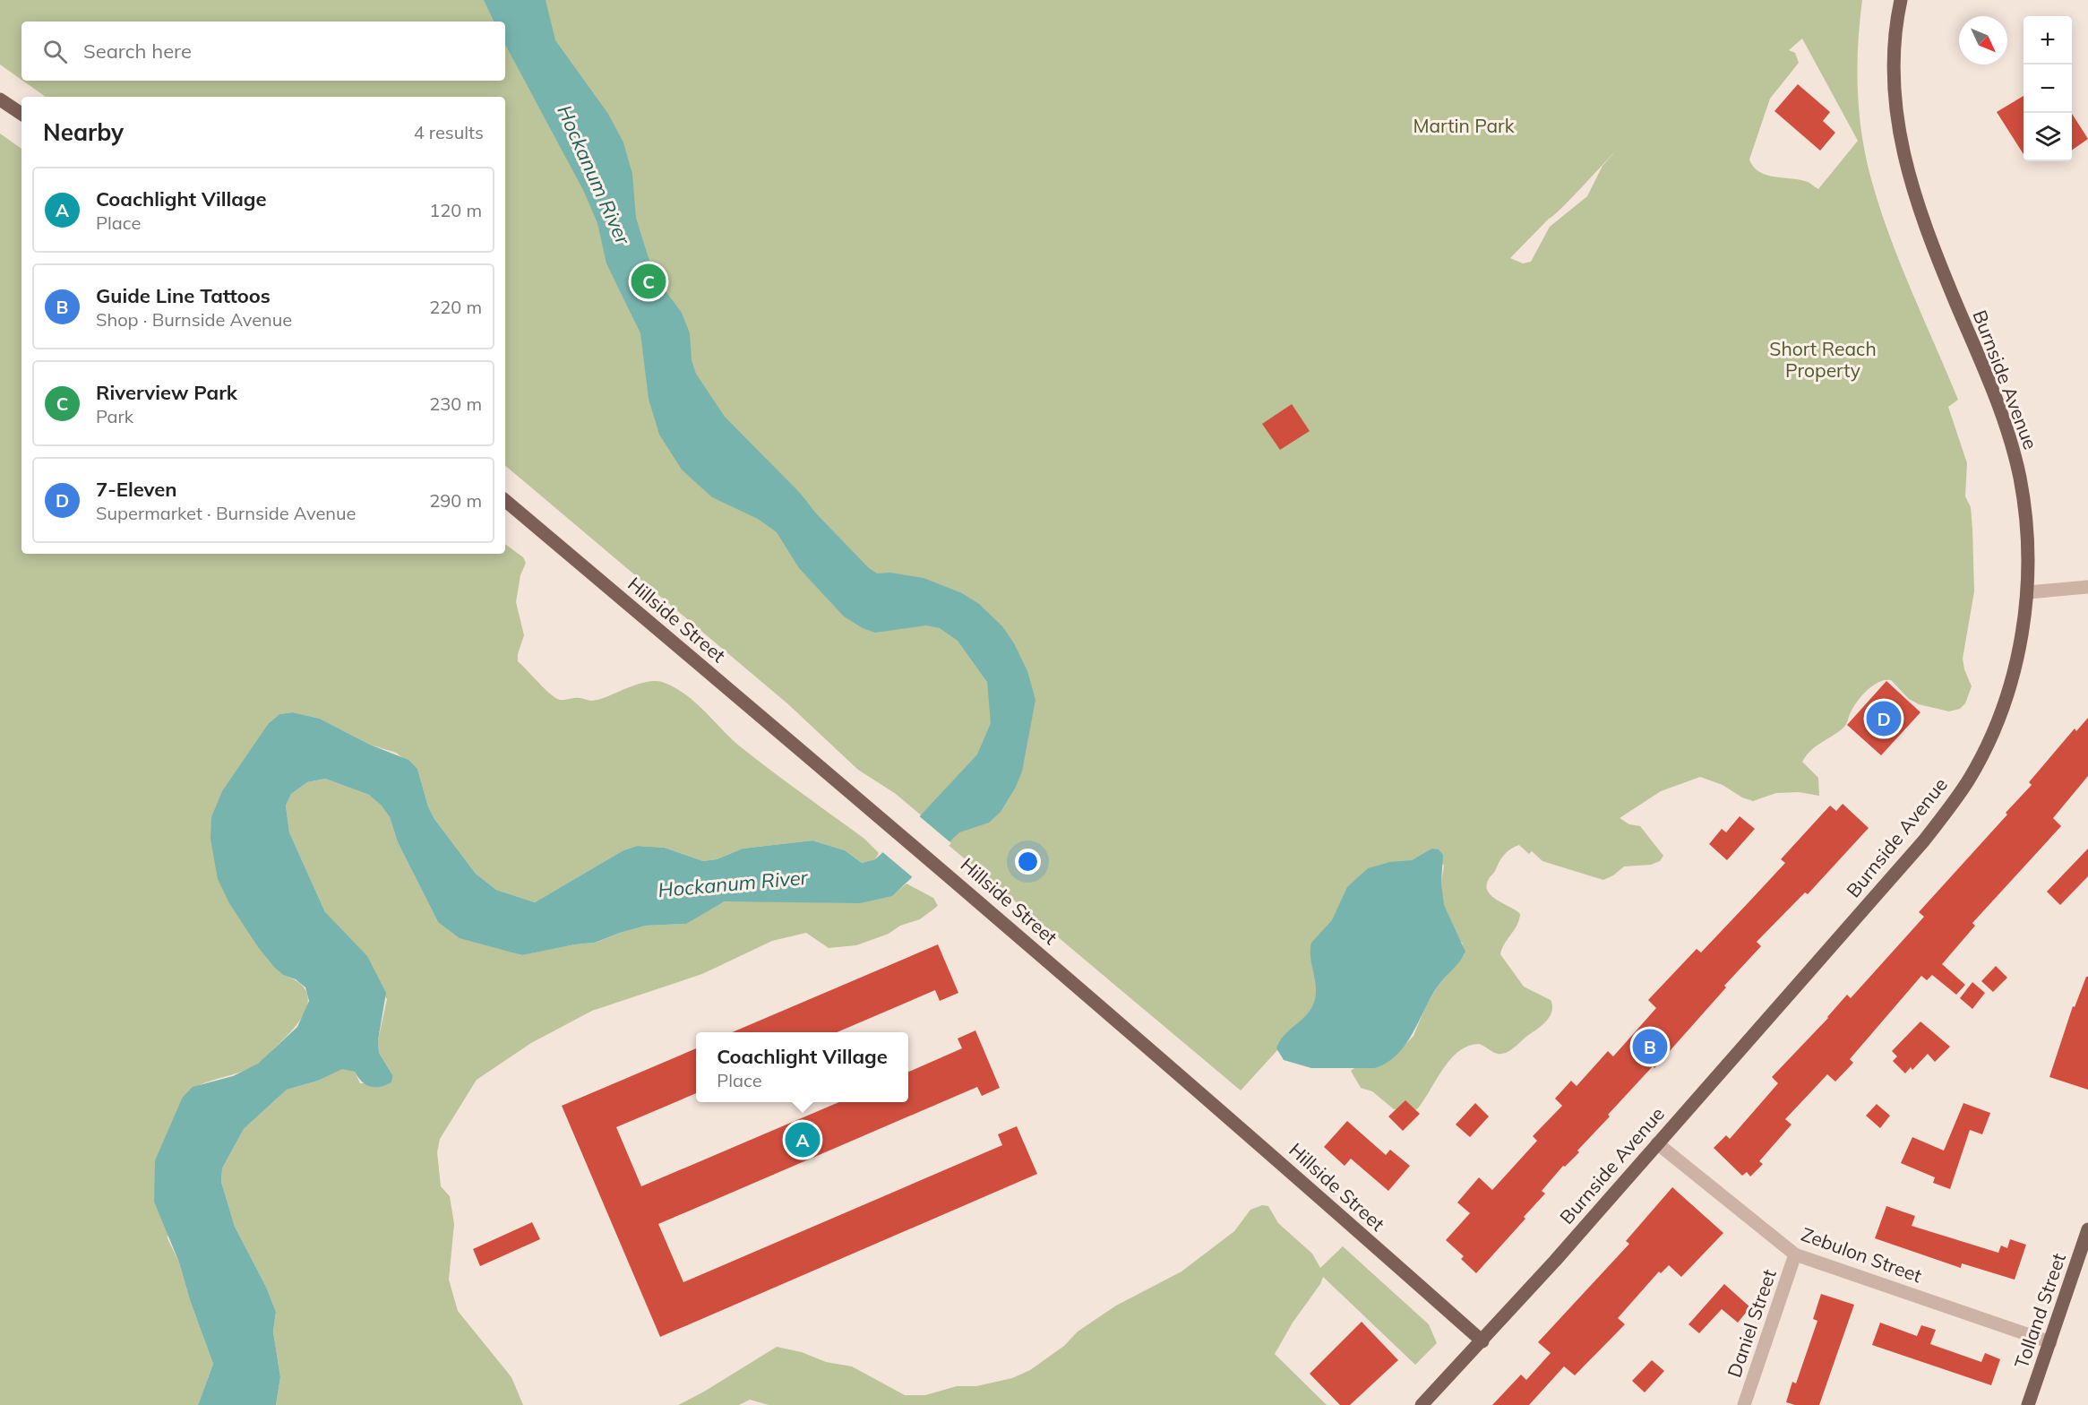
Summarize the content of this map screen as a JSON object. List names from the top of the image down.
{
  "streets": {
    "main road": ["Burnside Avenue", "Hillside Street", "Tolland Street"],
    "street": ["Zebulon Street", "Daniel Street"]
  },
  "crossings": [
    ["Burnside Avenue", "Hillside Street"],
    ["Burnside Avenue", "Zebulon Street"],
    ["Zebulon Street", "Tolland Street"],
    ["Zebulon Street", "Daniel Street"]
  ],
  "water": ["Hockanum River"],
  "parks": ["Martin Park", "Short Reach Property"],
  "north": "bottom right",
  "page": {
    "map_buttons": ["+", "−"],
    "search": "Search here",
    "heading": ["Nearby", "4 results"],
    "list": [
      {
        "mark": "A",
        "name": "Coachlight Village",
        "note": "Place",
        "value": "120 m"
      },
      {
        "mark": "B",
        "name": "Guide Line Tattoos",
        "note": "Shop · Burnside Avenue",
        "value": "220 m"
      },
      {
        "mark": "C",
        "name": "Riverview Park",
        "note": "Park",
        "value": "230 m"
      },
      {
        "mark": "D",
        "name": "7-Eleven",
        "note": "Supermarket · Burnside Avenue",
        "value": "290 m"
      }
    ],
    "pins": [
      "C",
      "D",
      "B",
      "A"
    ],
    "popup": ["Coachlight Village", "Place"]
  }
}
